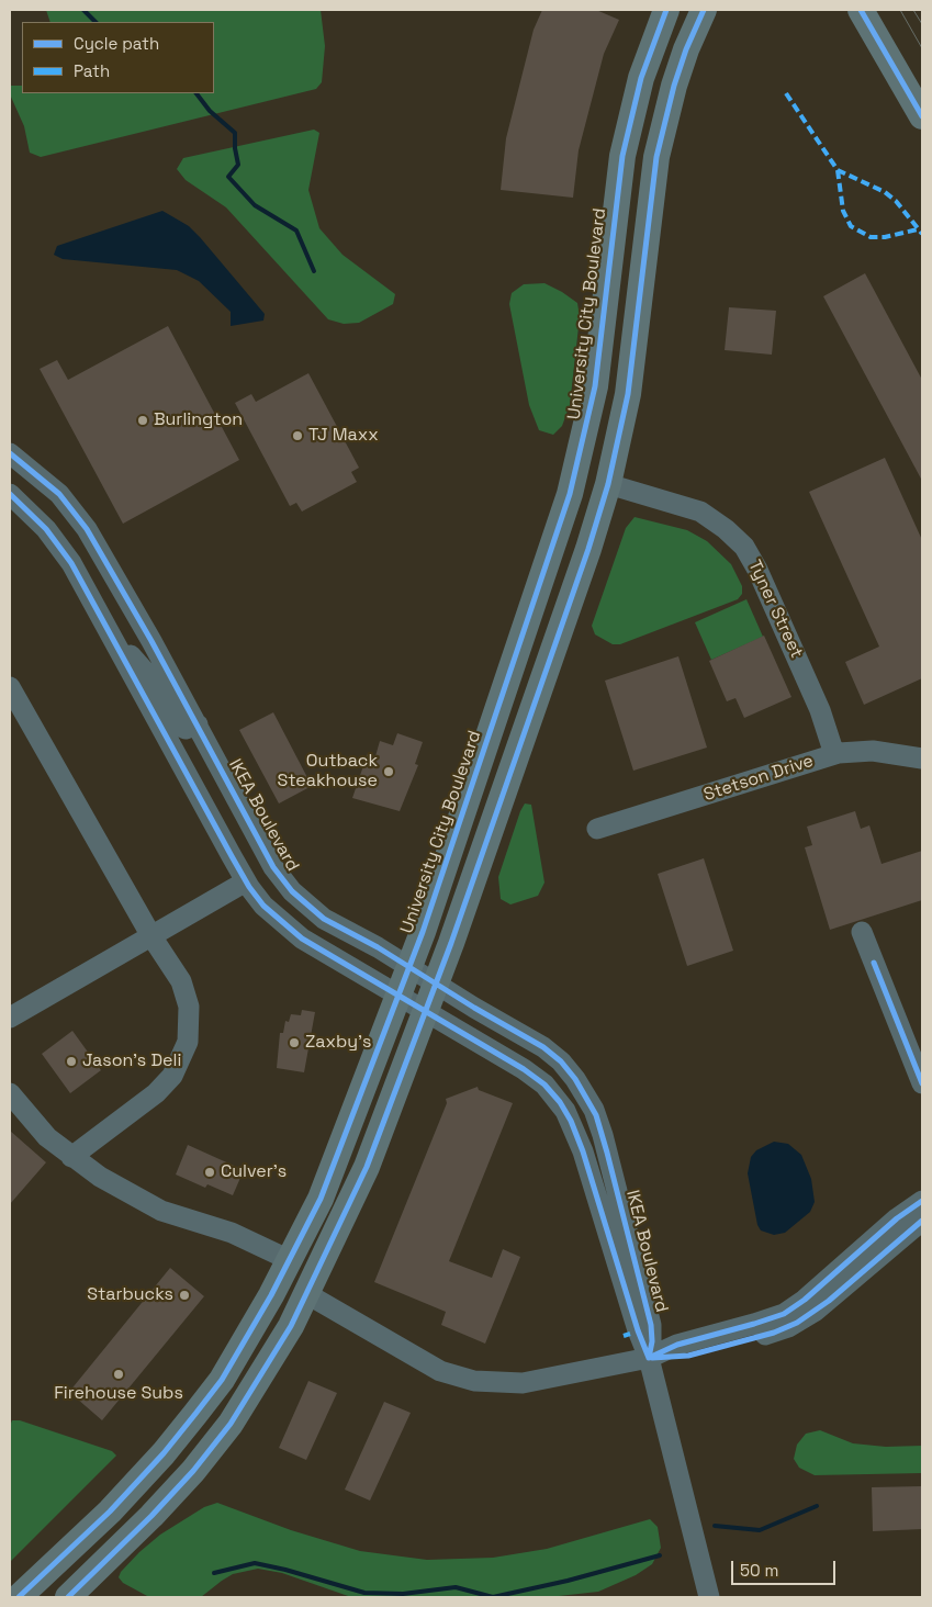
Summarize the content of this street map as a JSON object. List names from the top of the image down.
{
  "streets": {
    "main road": ["University City Boulevard"],
    "street": ["Tyner Street", "Stetson Drive", "IKEA Boulevard"]
  },
  "crossings": [
    ["University City Boulevard", "IKEA Boulevard"],
    ["Tyner Street", "Stetson Drive"]
  ],
  "places": [
    "Burlington",
    "TJ Maxx",
    "Outback Steakhouse",
    "Zaxby's",
    "Jason's Deli",
    "Culver's",
    "Starbucks",
    "Firehouse Subs"
  ],
  "legend": ["Cycle path", "Path"],
  "scale_bar": "50 m"
}
